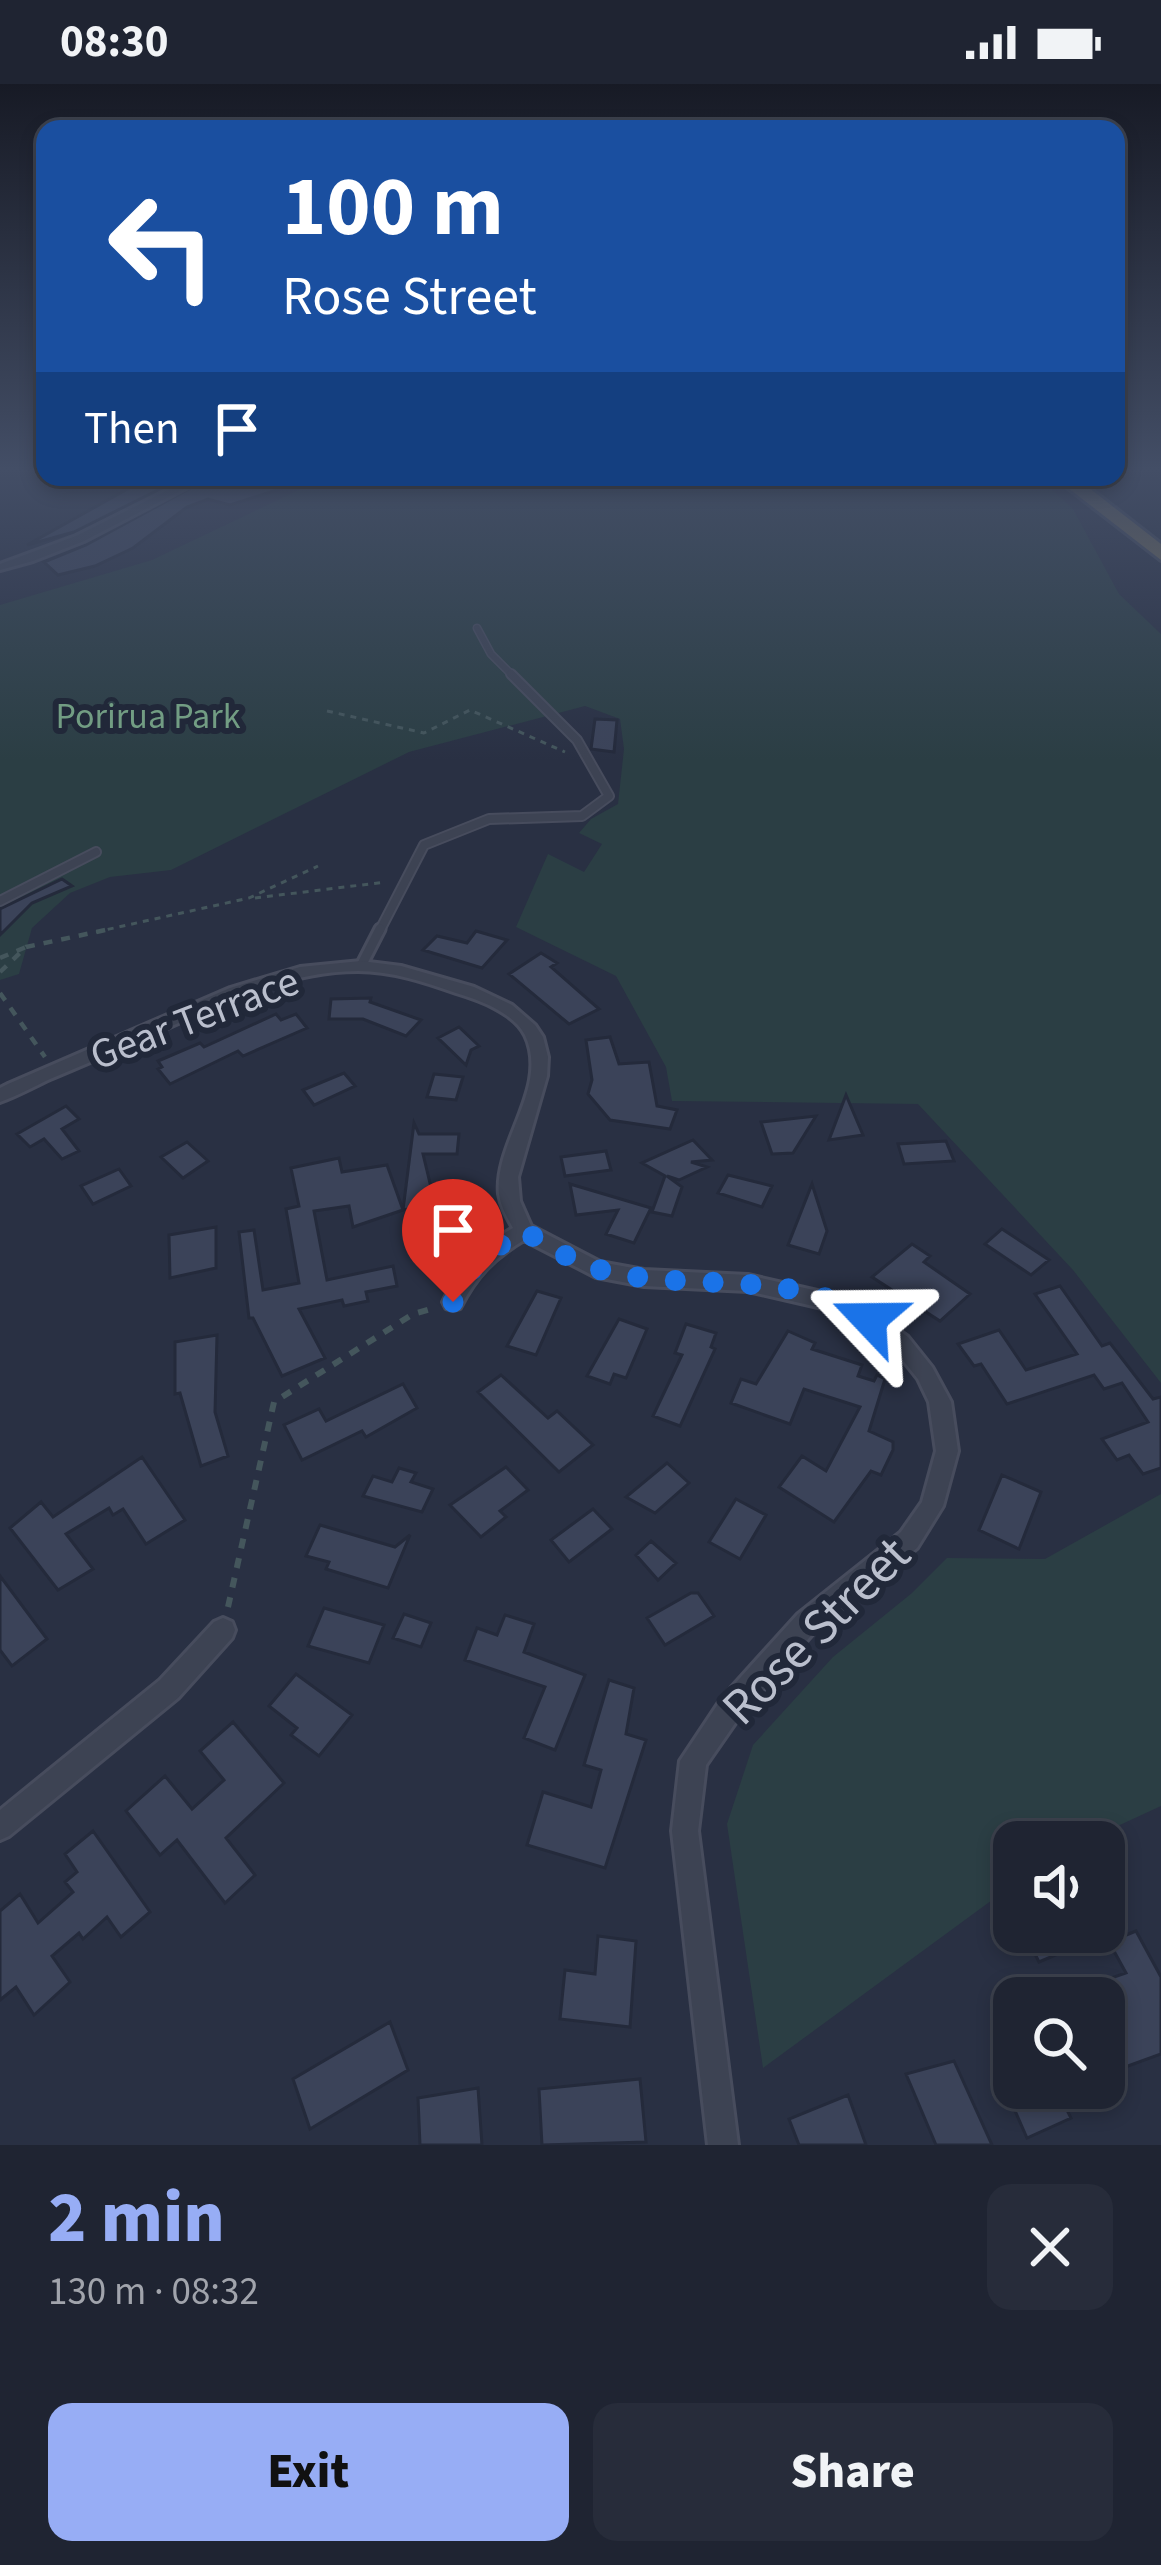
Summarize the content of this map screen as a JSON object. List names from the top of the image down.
{
  "streets": {
    "street": ["Gear Terrace", "Rose Street"]
  },
  "crossings": [
    ["Gear Terrace", "Rose Street"]
  ],
  "parks": ["Porirua Park"],
  "page": {
    "status": "08:30",
    "turn": ["100 m", "Rose Street"],
    "then": "Then",
    "heading": ["2 min", "130 m · 08:32"],
    "buttons": ["Exit", "Share"]
  }
}
